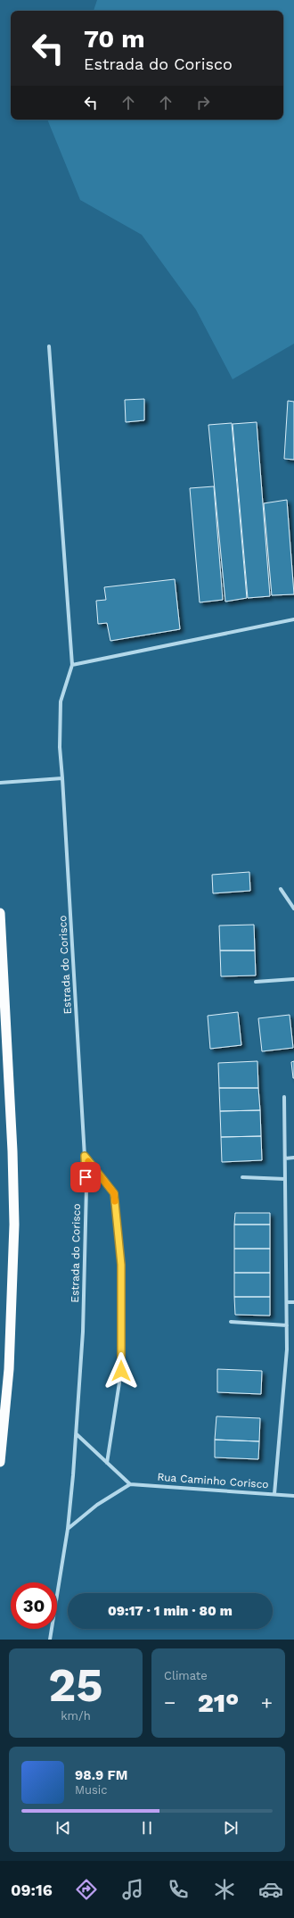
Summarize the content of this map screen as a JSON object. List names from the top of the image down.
{
  "streets": {
    "street": ["Estrada do Corisco", "Rua Caminho Corisco"]
  },
  "page": {
    "turn": ["70 m", "Estrada do Corisco"],
    "limit": "30",
    "trip": "09:17 · 1 min · 80 m",
    "tile": [
      ["25", "km/h"],
      "Climate"
    ],
    "heat": ["−", "21°", "+"],
    "song": ["98.9 FM", "Music"],
    "tabs": "09:16"
  }
}
